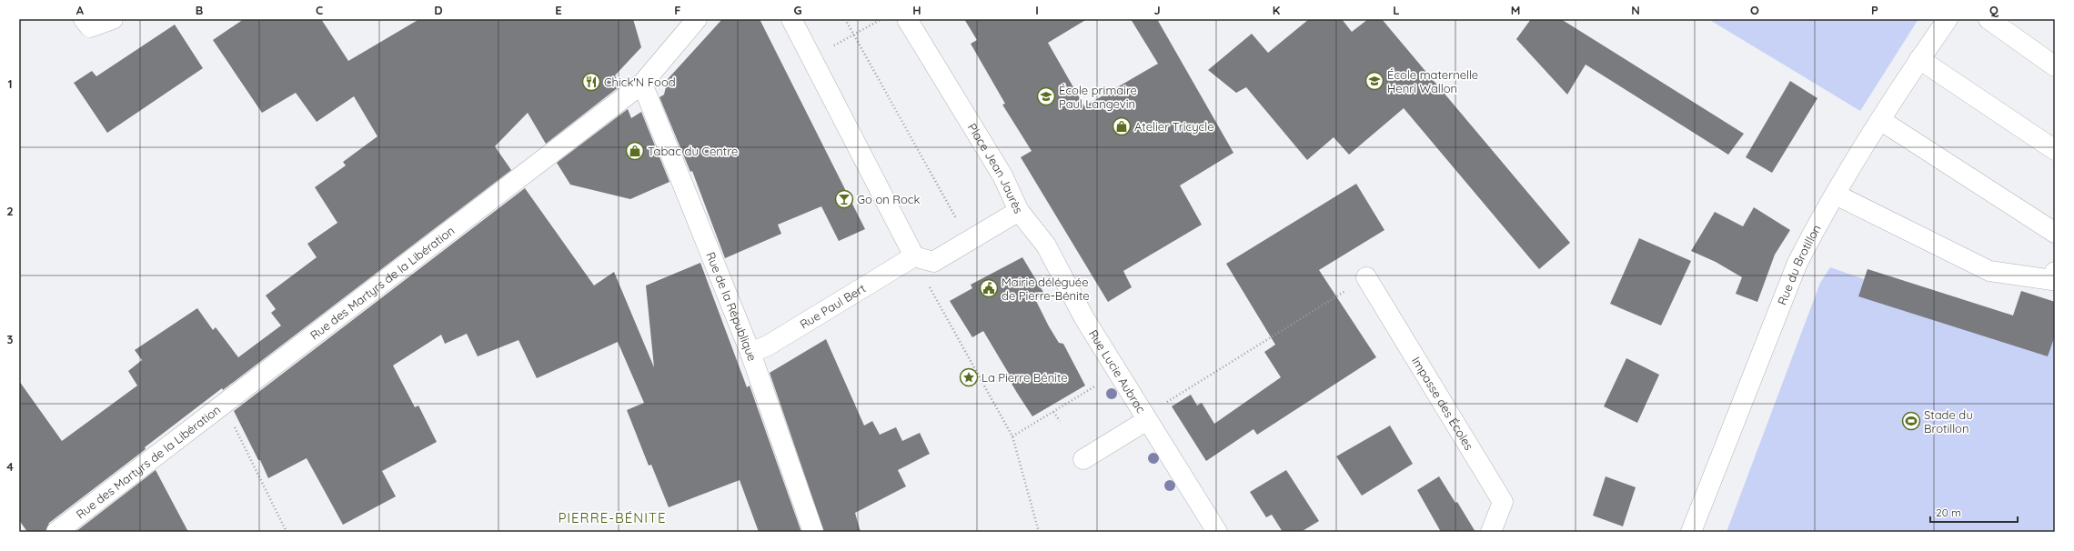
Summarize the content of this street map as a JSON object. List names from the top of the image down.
{
  "streets": {
    "street": [
      "Place Jean Jaurès",
      "Rue du Brotillon",
      "Rue des Martyrs de la Libération",
      "Rue de la République",
      "Rue Paul Bert",
      "Rue Lucie Aubrac",
      "Impasse des Écoles"
    ]
  },
  "crossings": [
    ["Place Jean Jaurès", "Rue Paul Bert"],
    ["Place Jean Jaurès", "Rue Lucie Aubrac"],
    ["Rue des Martyrs de la Libération", "Rue de la République"],
    ["Rue de la République", "Rue Paul Bert"]
  ],
  "districts": ["PIERRE-BÉNITE"],
  "places": {
    "school or university": ["École maternelle Henri Wallon", "École primaire Paul Langevin"],
    "restaurant": ["Chick'N Food"],
    "shop": ["Atelier Tricycle", "Tabac du Centre"],
    "bar": ["Go on Rock"],
    "public building": ["Mairie déléguée de Pierre-Bénite"],
    "place": ["La Pierre Bénite"],
    "sports": ["Stade du Brotillon"]
  },
  "scale_bar": "20 m",
  "grid": {
    "columns": [
      "A",
      "B",
      "C",
      "D",
      "E",
      "F",
      "G",
      "H",
      "I",
      "J",
      "K",
      "L",
      "M",
      "N",
      "O",
      "P",
      "Q"
    ],
    "rows": [
      "1",
      "2",
      "3",
      "4"
    ]
  }
}
